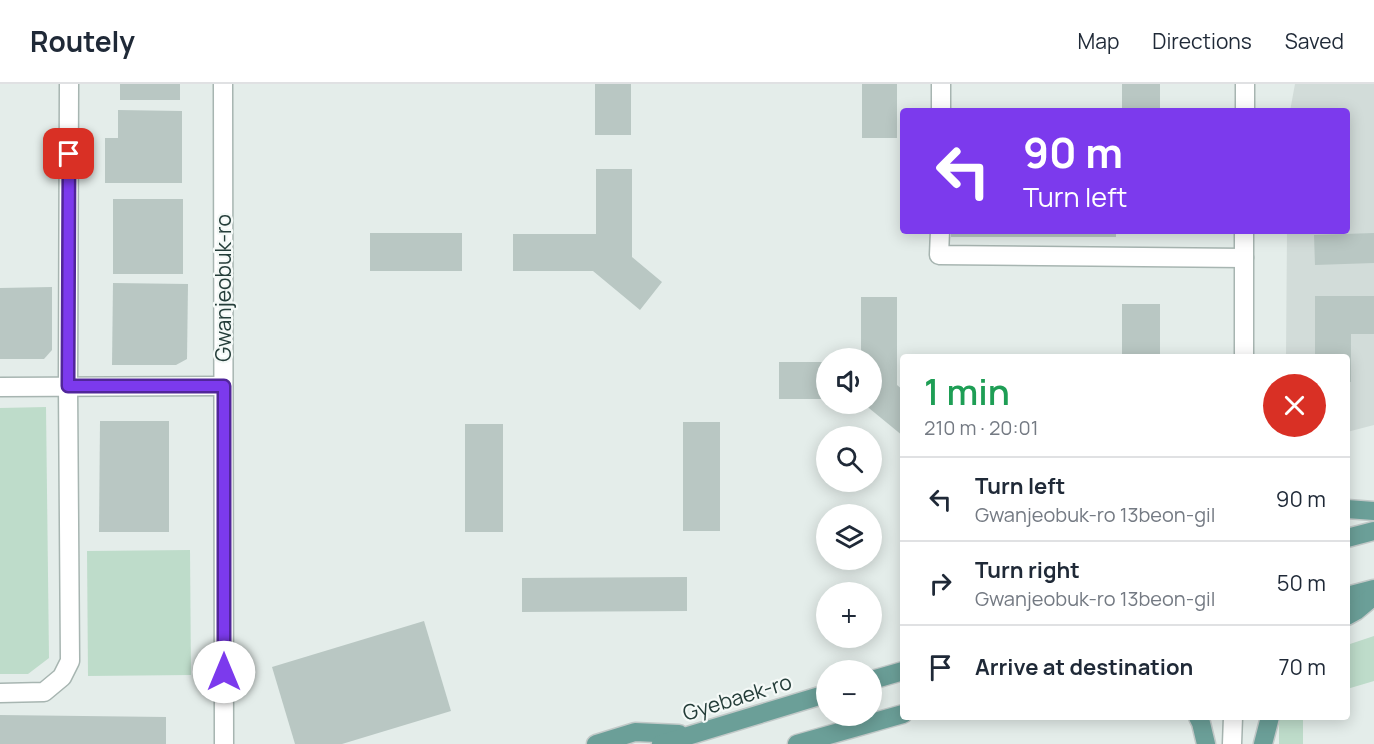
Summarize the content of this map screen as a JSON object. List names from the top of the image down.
{
  "streets": {
    "main road": ["Gyebaek-ro"],
    "street": ["Gwanjeobuk-ro"]
  },
  "page": {
    "header": "Routely",
    "nav": ["Map", "Directions", "Saved"],
    "turn": ["90 m", "Turn left"],
    "map_buttons": ["+", "−"],
    "heading": ["1 min", "210 m · 20:01"],
    "list": [
      {
        "name": "Turn left",
        "note": "Gwanjeobuk-ro 13beon-gil",
        "value": "90 m"
      },
      {
        "name": "Turn right",
        "note": "Gwanjeobuk-ro 13beon-gil",
        "value": "50 m"
      },
      {
        "name": "Arrive at destination",
        "value": "70 m"
      }
    ]
  }
}
